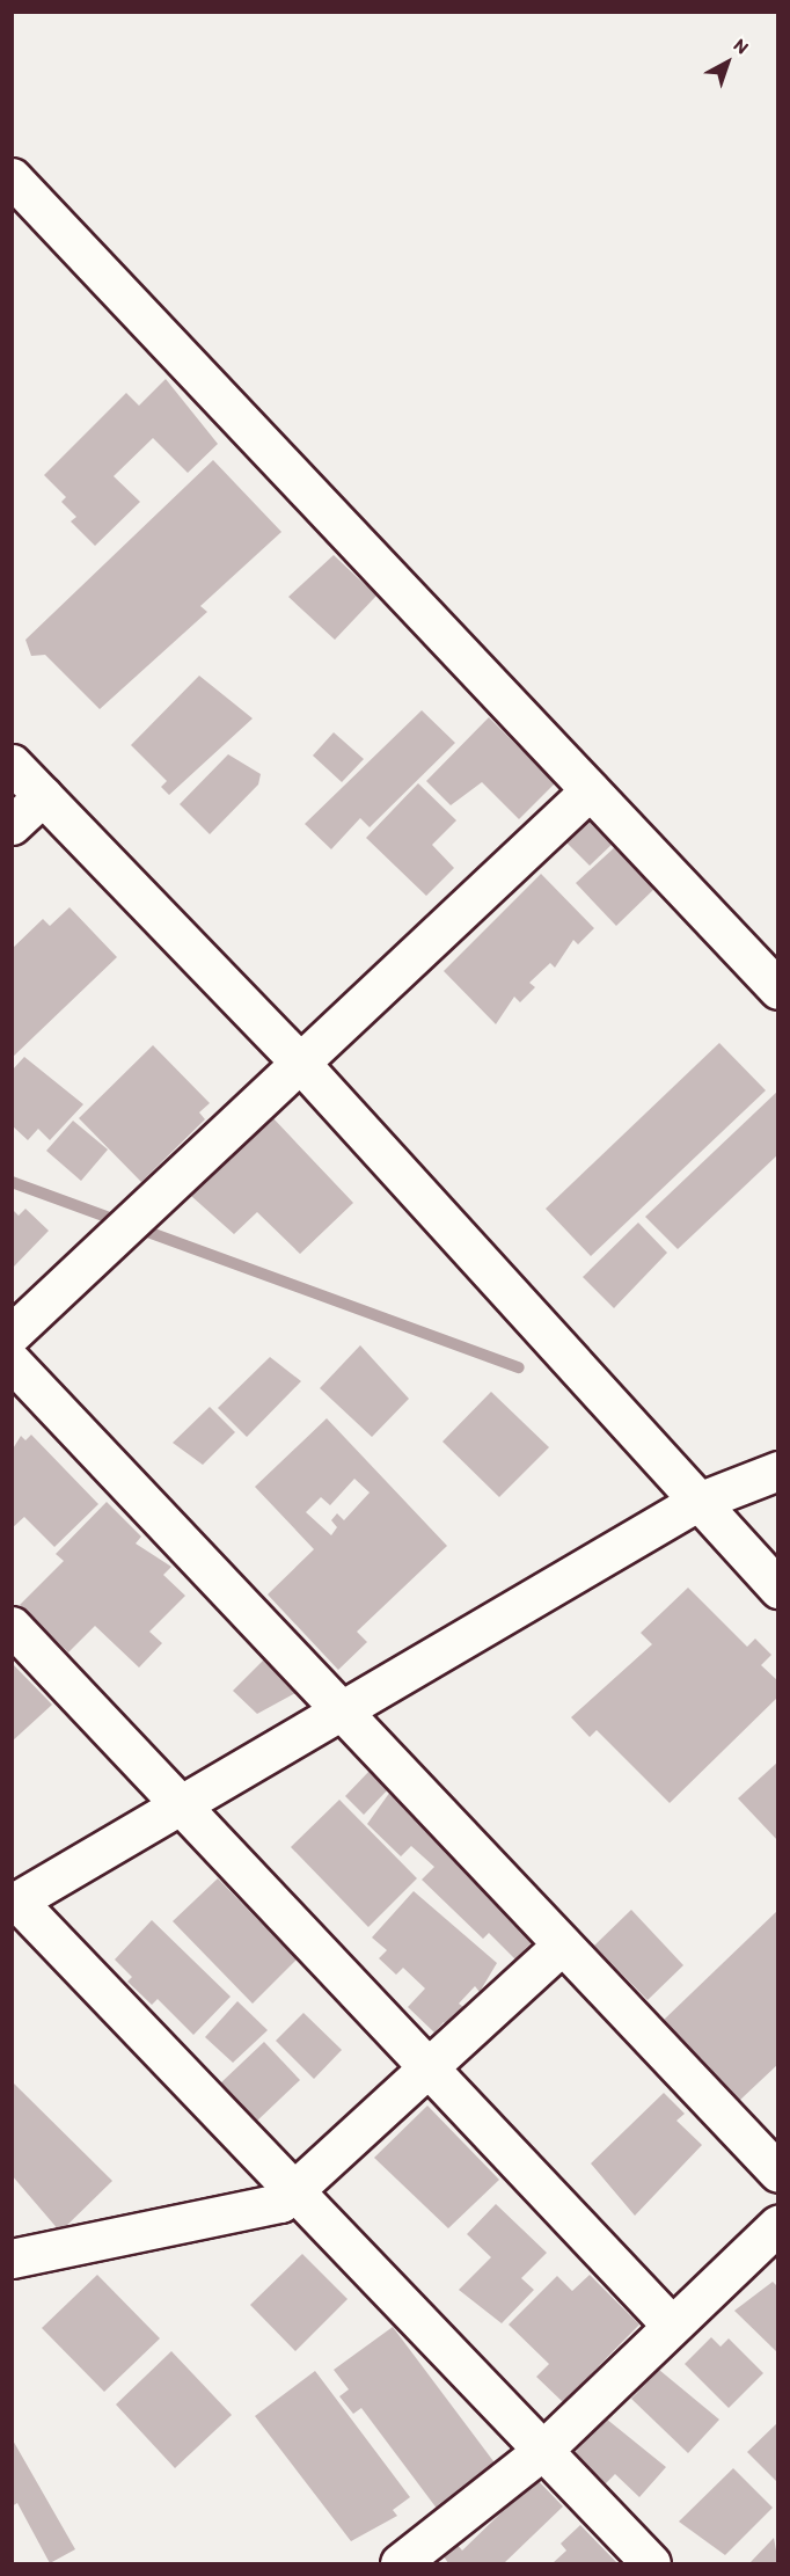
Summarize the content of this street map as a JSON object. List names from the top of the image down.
{
  "north": "top right"
}
